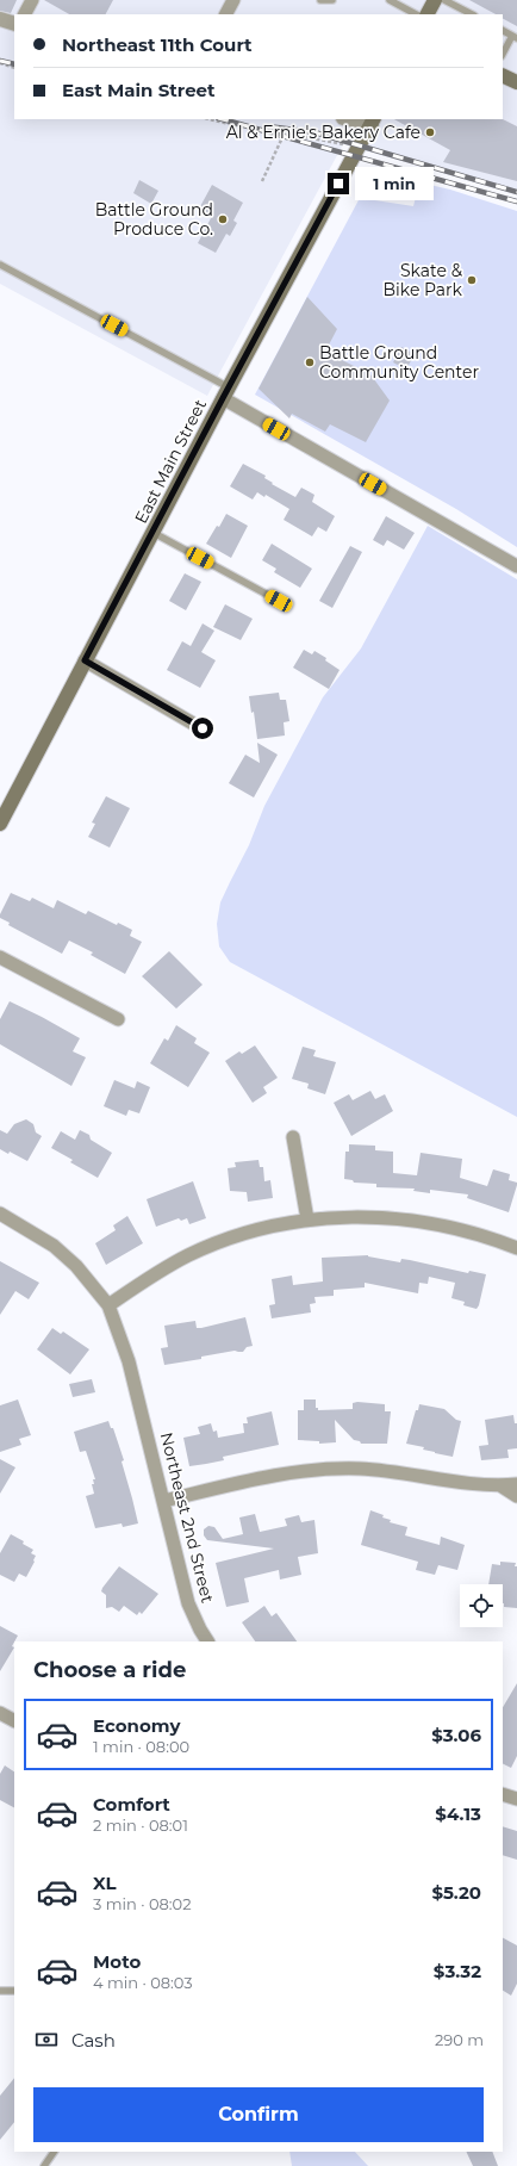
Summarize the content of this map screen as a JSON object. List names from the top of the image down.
{
  "streets": {
    "main road": ["East Main Street"],
    "street": ["Northeast 2nd Street"]
  },
  "places": [
    "Al & Ernie's Bakery Cafe",
    "Battle Ground Produce Co.",
    "Skate & Bike Park",
    "Battle Ground Community Center"
  ],
  "page": {
    "banner": ["Northeast 11th Court", "East Main Street"],
    "bubble": "1 min",
    "heading": "Choose a ride",
    "list": [
      {
        "name": "Economy",
        "note": "1 min · 08:00",
        "value": "$3.06"
      },
      {
        "name": "Comfort",
        "note": "2 min · 08:01",
        "value": "$4.13"
      },
      {
        "name": "XL",
        "note": "3 min · 08:02",
        "value": "$5.20"
      },
      {
        "name": "Moto",
        "note": "4 min · 08:03",
        "value": "$3.32"
      }
    ],
    "pay": ["Cash", "290 m"],
    "buttons": "Confirm"
  }
}
